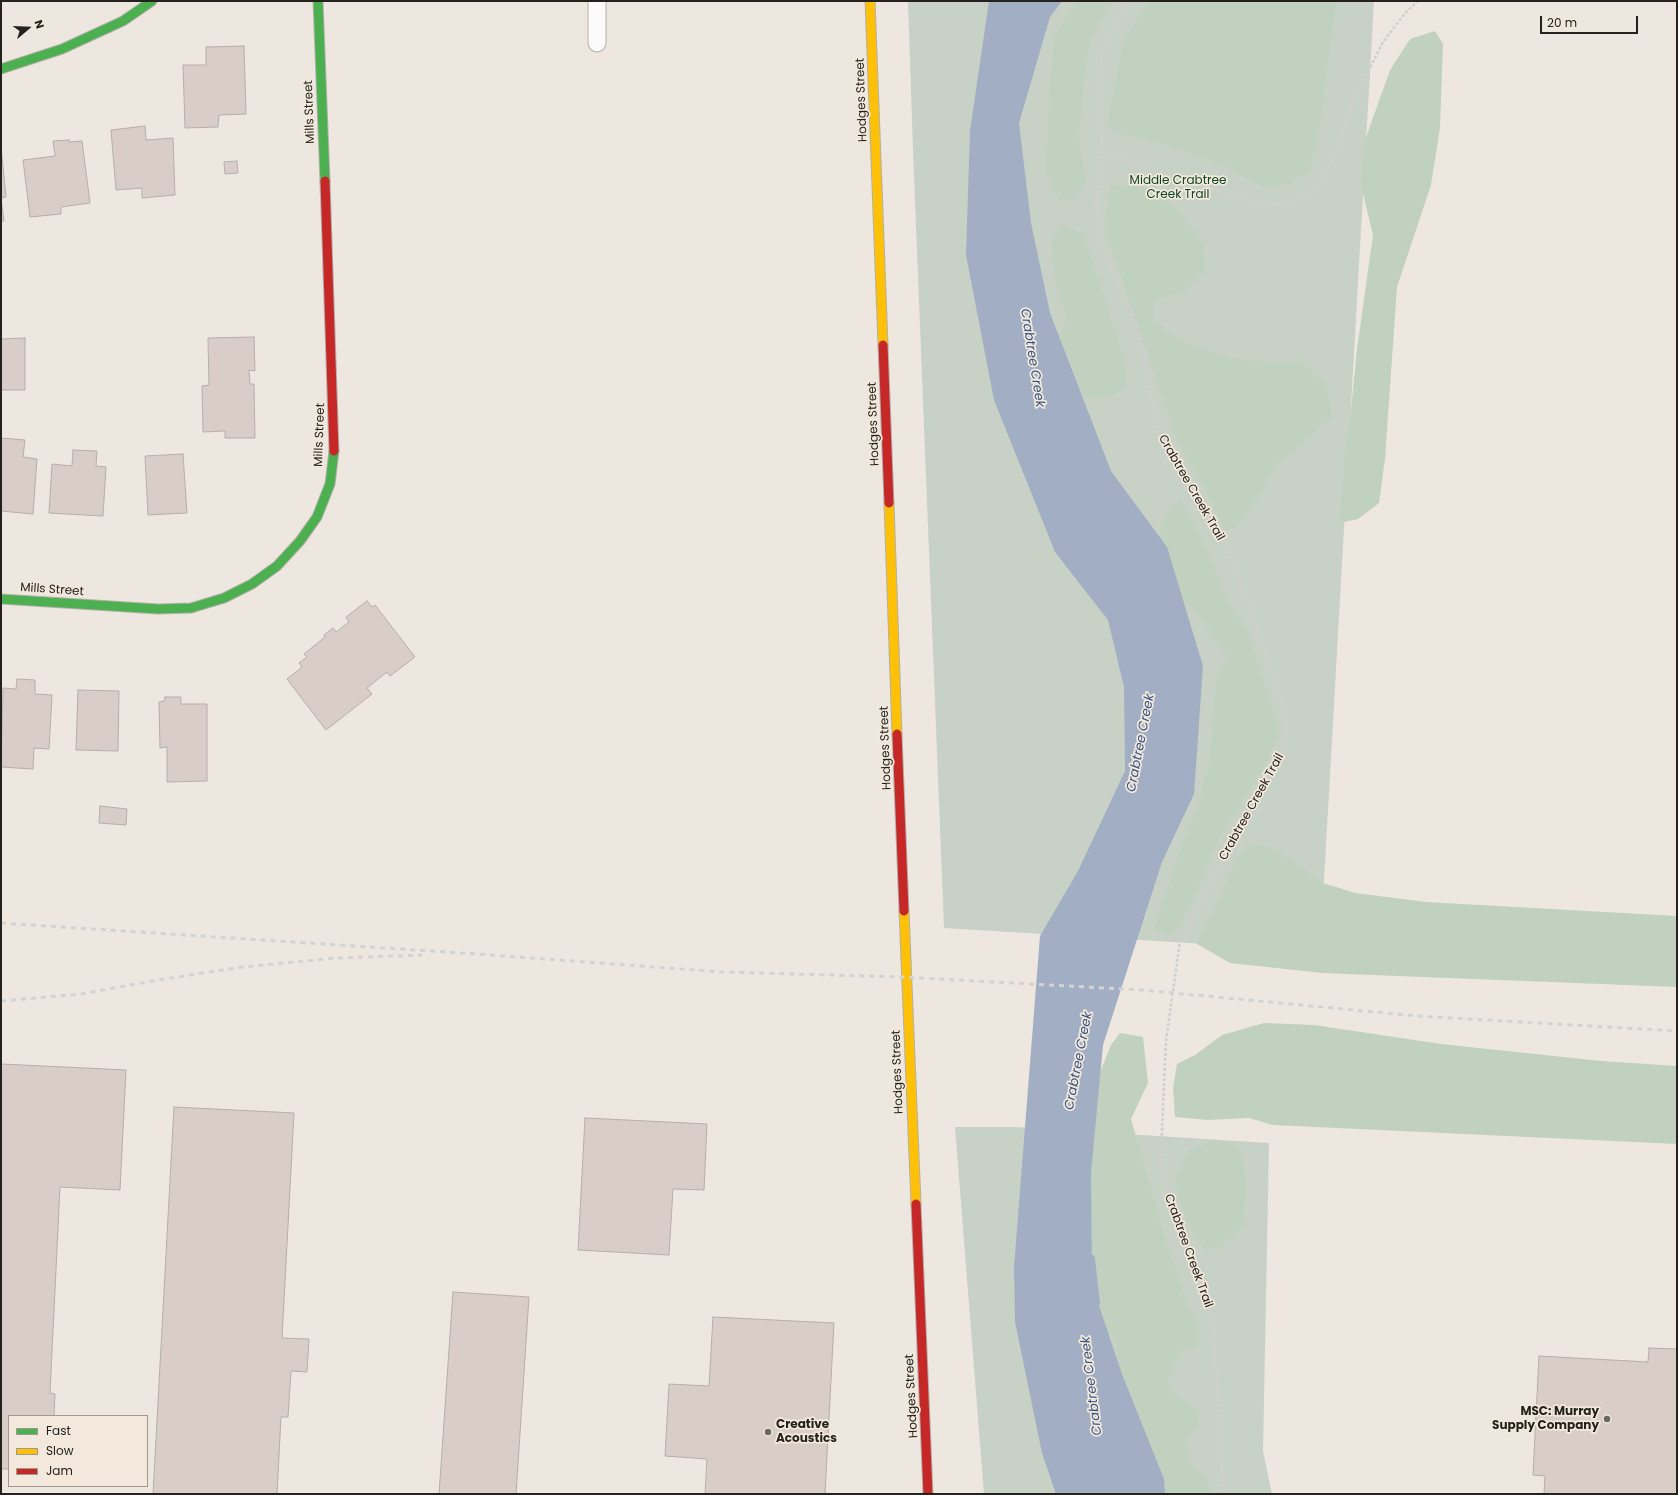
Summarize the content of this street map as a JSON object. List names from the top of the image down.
{
  "streets": {
    "street": ["Hodges Street", "Mills Street"],
    "path": ["Crabtree Creek Trail"]
  },
  "water": ["Crabtree Creek"],
  "parks": ["Middle Crabtree Creek Trail"],
  "places": ["MSC: Murray Supply Company", "Creative Acoustics"],
  "legend": ["Fast", "Slow", "Jam"],
  "scale_bar": "20 m",
  "north": "right"
}
